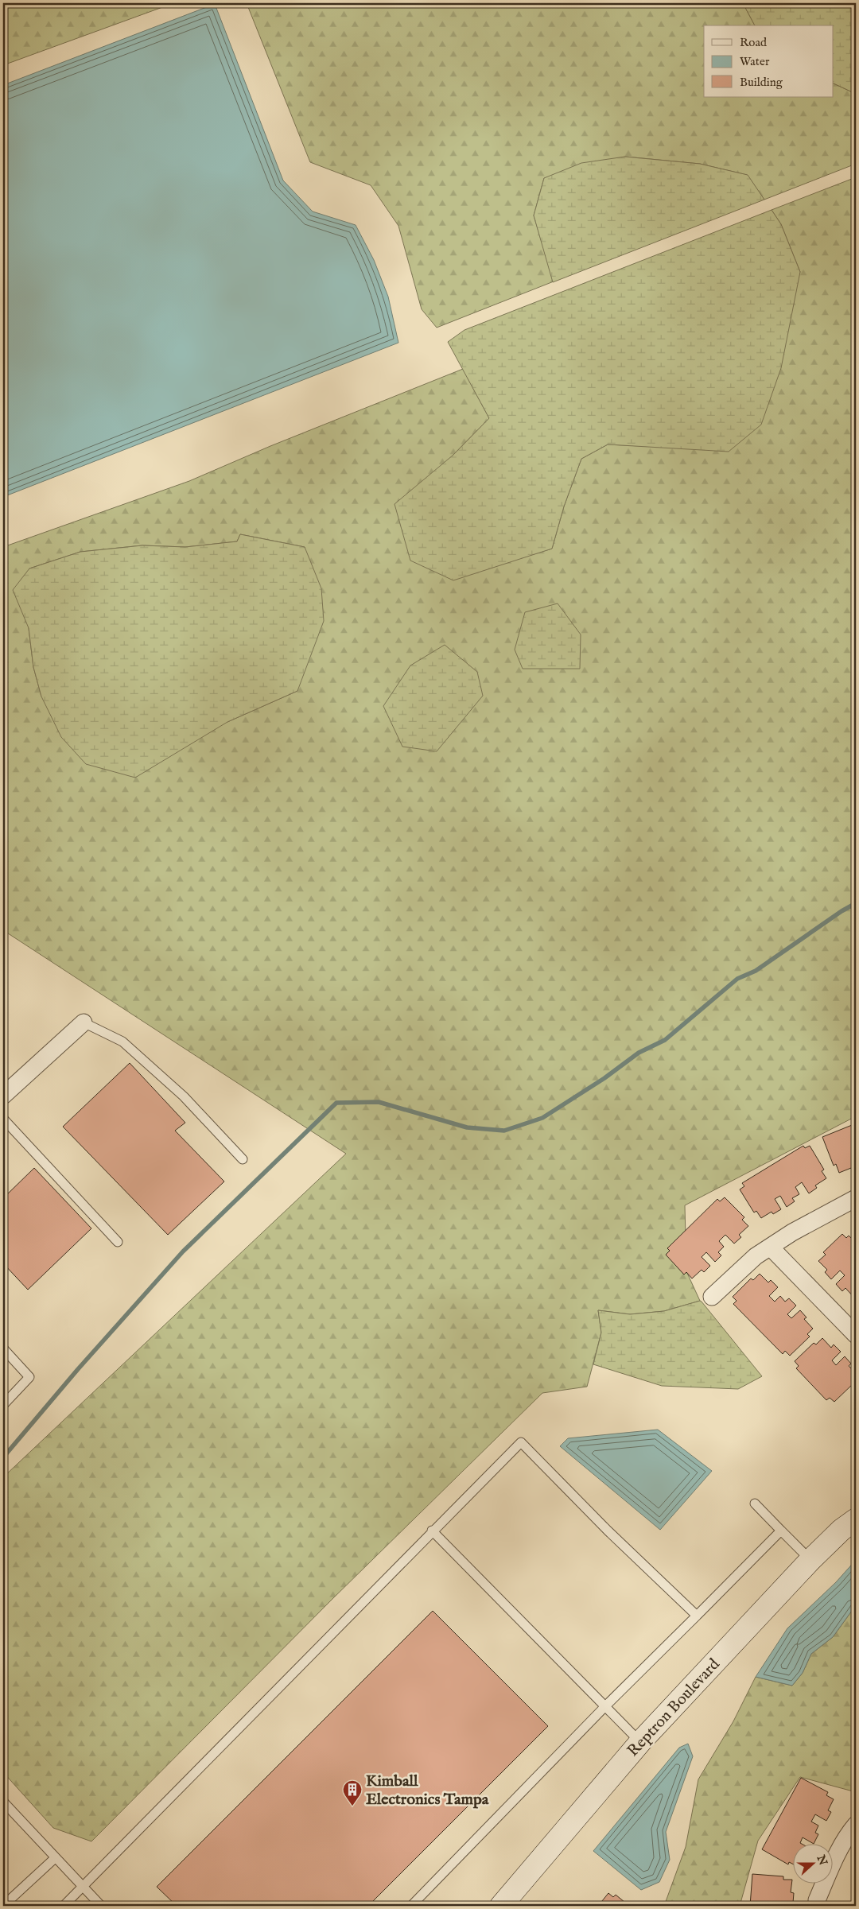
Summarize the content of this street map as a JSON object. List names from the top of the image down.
{
  "streets": {
    "street": ["Reptron Boulevard"]
  },
  "places": {
    "building": ["Kimball Electronics Tampa"]
  },
  "legend": ["Road", "Water", "Building"],
  "north": "right"
}
